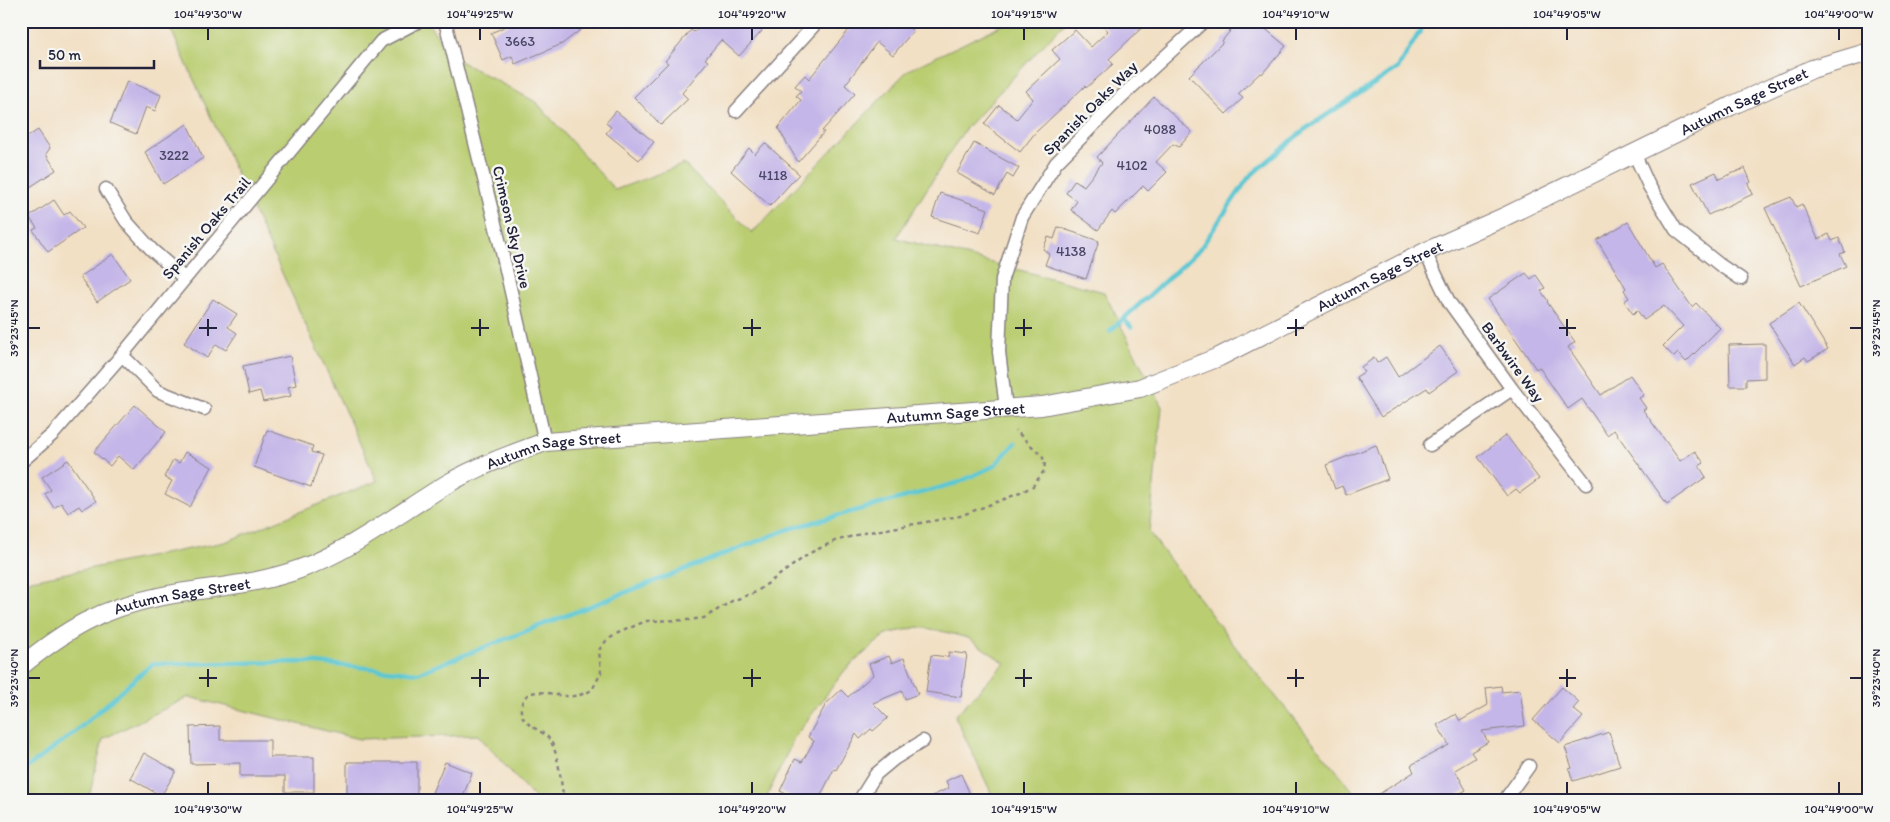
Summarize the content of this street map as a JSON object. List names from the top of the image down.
{
  "streets": {
    "street": [
      "Autumn Sage Street",
      "Spanish Oaks Way",
      "Crimson Sky Drive",
      "Spanish Oaks Trail",
      "Barbwire Way"
    ]
  },
  "crossings": [
    ["Autumn Sage Street", "Spanish Oaks Way"],
    ["Autumn Sage Street", "Crimson Sky Drive"],
    ["Autumn Sage Street", "Barbwire Way"]
  ],
  "house_numbers": [
    "3663",
    "4088",
    "3222",
    "4102",
    "4118",
    "4138"
  ],
  "scale_bar": "50 m",
  "coordinates": [
    "104°49'30\"W",
    "104°49'25\"W",
    "104°49'20\"W",
    "104°49'15\"W",
    "104°49'10\"W",
    "104°49'05\"W",
    "104°49'00\"W",
    "39°23'45\"N",
    "39°23'40\"N"
  ]
}
